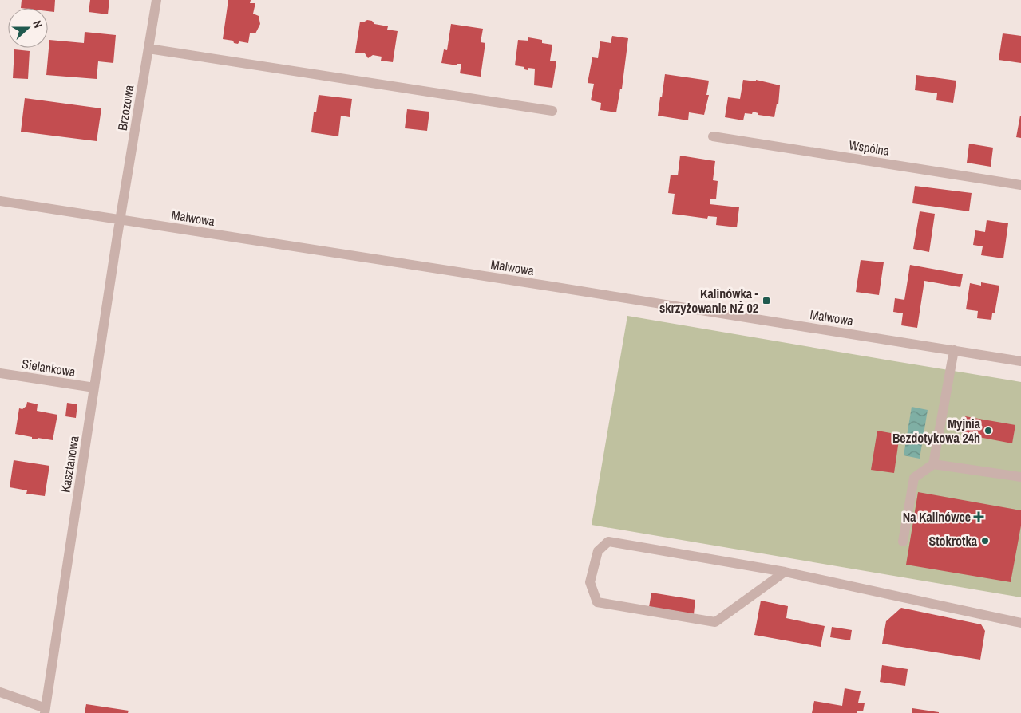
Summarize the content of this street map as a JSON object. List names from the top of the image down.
{
  "streets": {
    "street": [
      "Brzozowa",
      "Wspólna",
      "Malwowa",
      "Sielankowa",
      "Kasztanowa"
    ]
  },
  "crossings": [
    ["Brzozowa", "Malwowa"],
    ["Brzozowa", "Kasztanowa"],
    ["Malwowa", "Kasztanowa"],
    ["Sielankowa", "Kasztanowa"]
  ],
  "places": {
    "transit": ["Kalinówka - skrzyżowanie NŻ 02"],
    "other": ["Myjnia Bezdotykowa 24h", "Stokrotka"],
    "health": ["Na Kalinówce"]
  },
  "north": "right"
}
